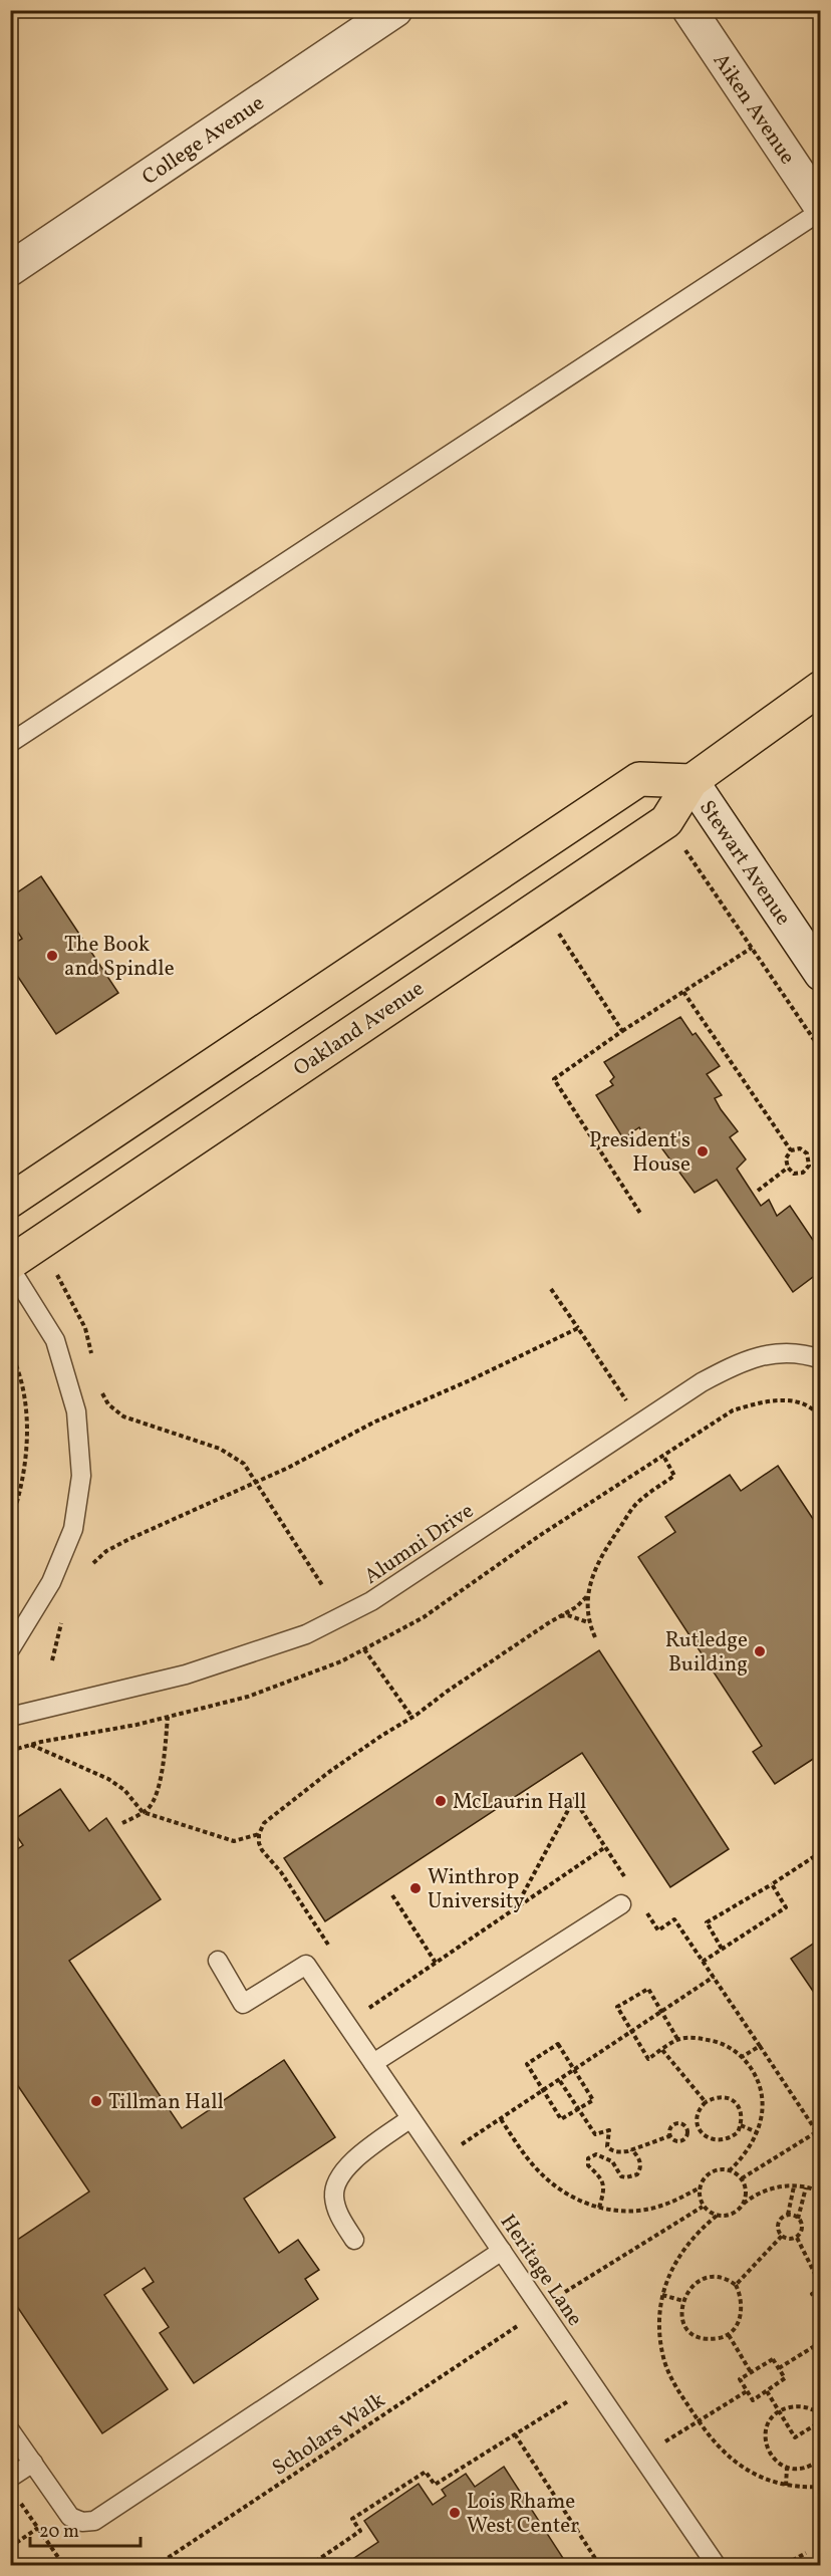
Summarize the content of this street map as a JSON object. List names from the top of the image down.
{
  "streets": {
    "main road": ["Oakland Avenue"],
    "street": ["Aiken Avenue", "College Avenue", "Stewart Avenue"],
    "lane": ["Alumni Drive", "Heritage Lane"],
    "path": ["Scholars Walk"]
  },
  "crossings": [
    ["Stewart Avenue", "Oakland Avenue"]
  ],
  "places": [
    "The Book and Spindle",
    "President's House",
    "Rutledge Building",
    "McLaurin Hall",
    "Winthrop University",
    "Tillman Hall",
    "Lois Rhame West Center"
  ],
  "scale_bar": "20 m"
}
